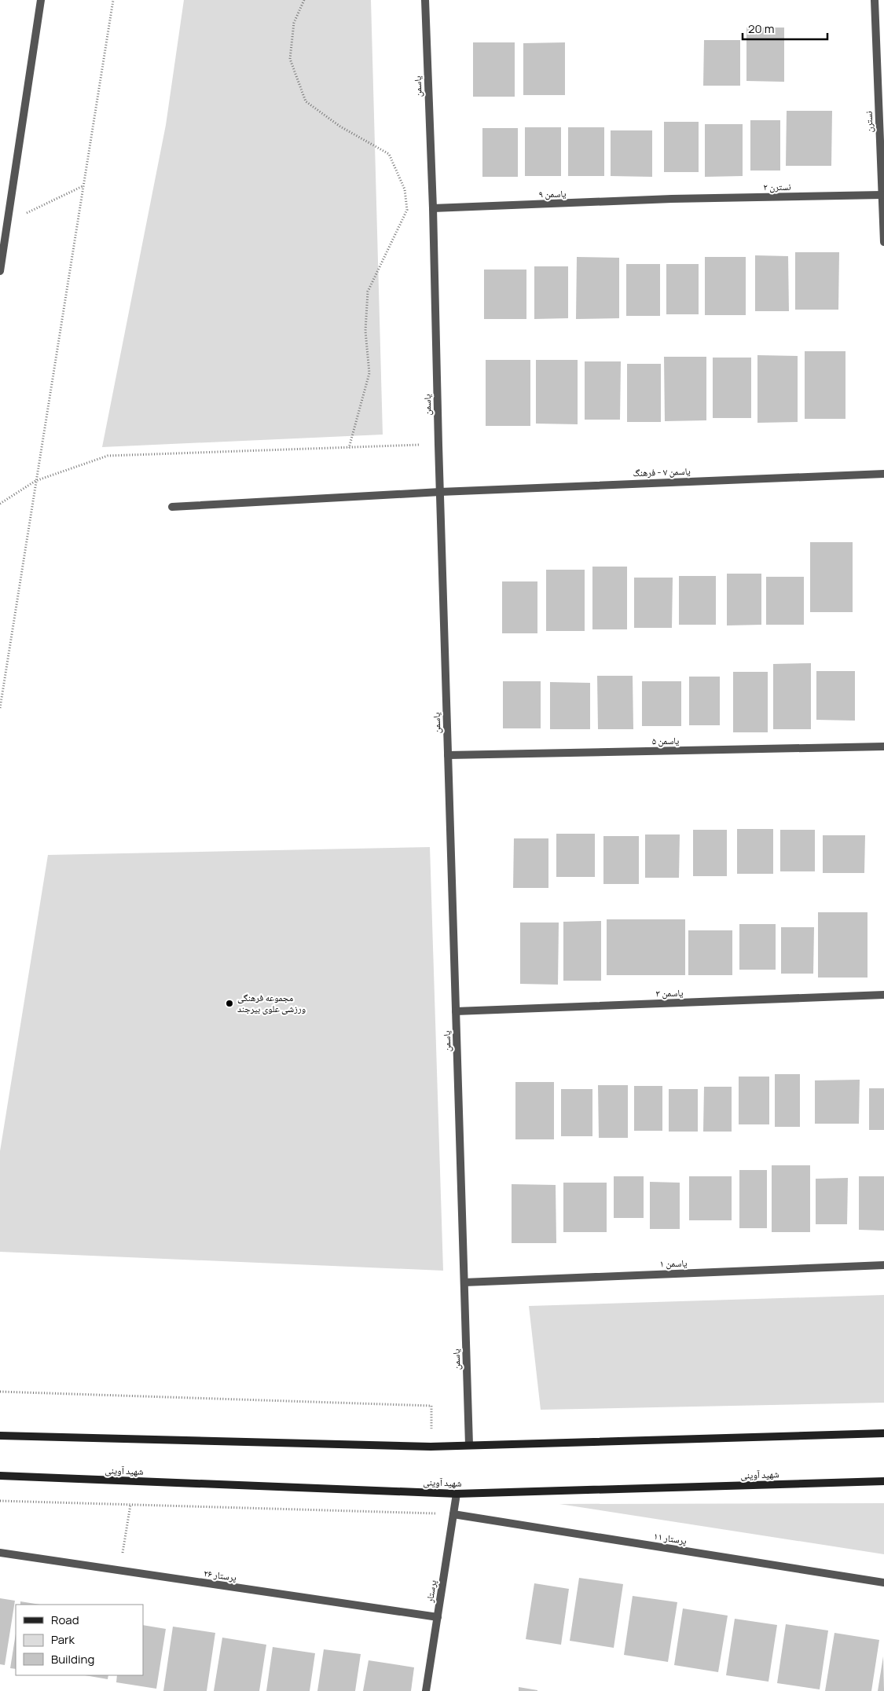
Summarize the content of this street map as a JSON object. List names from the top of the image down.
{
  "streets": {
    "main road": ["شهید آوینی"],
    "street": [
      "یاسمن",
      "نسترن",
      "نسترن ۲",
      "یاسمن ۹",
      "یاسمن ۷ - فرهنگ",
      "یاسمن ۵",
      "یاسمن ۳",
      "یاسمن ۱",
      "پرستار ۱۱",
      "پرستار ۲۶",
      "پرستار"
    ]
  },
  "crossings": [
    ["یاسمن", "یاسمن ۹"],
    ["یاسمن", "یاسمن ۷ - فرهنگ"],
    ["یاسمن", "یاسمن ۵"],
    ["یاسمن", "یاسمن ۳"],
    ["یاسمن", "یاسمن ۱"],
    ["نسترن", "نسترن ۲"],
    ["نسترن ۲", "یاسمن ۹"],
    ["شهید آوینی", "پرستار"],
    ["پرستار ۱۱", "پرستار"],
    ["پرستار ۲۶", "پرستار"]
  ],
  "places": ["مجموعه فرهنگی ورزشی علوی بیرجند"],
  "legend": ["Road", "Park", "Building"],
  "scale_bar": "20 m"
}
